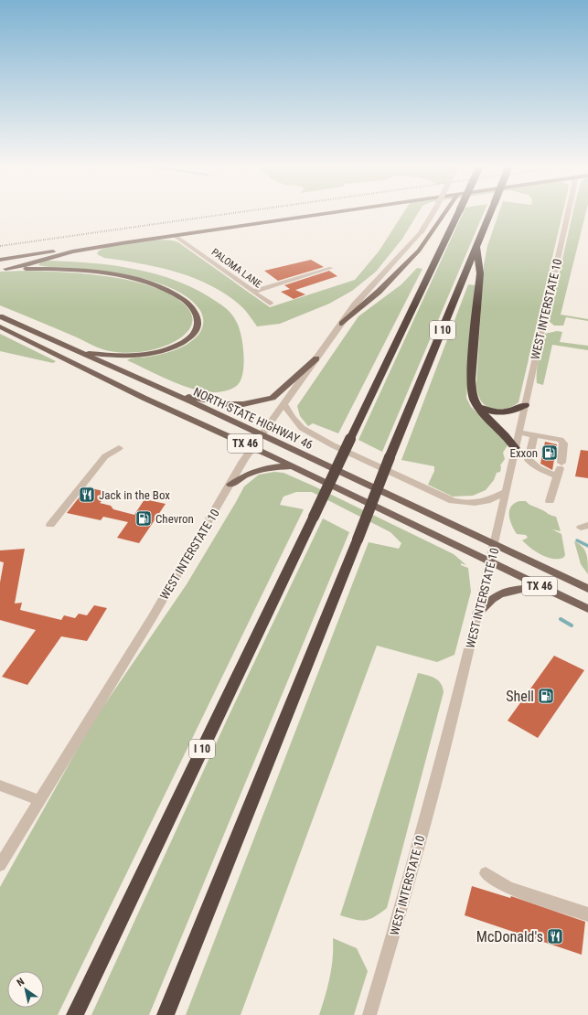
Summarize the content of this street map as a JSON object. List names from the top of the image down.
{
  "streets": {
    "highway": ["I 10"],
    "main road": ["NORTH STATE HIGHWAY 46", "TX 46"],
    "street": ["PALOMA LANE", "WEST INTERSTATE 10"]
  },
  "crossings": [
    ["WEST INTERSTATE 10", "NORTH STATE HIGHWAY 46"],
    ["WEST INTERSTATE 10", "TX 46"],
    ["NORTH STATE HIGHWAY 46", "TX 46"]
  ],
  "places": {
    "fuel station": ["Exxon", "Chevron", "Shell"],
    "restaurant": ["Jack in the Box", "McDonald's"]
  },
  "north": "top left"
}
